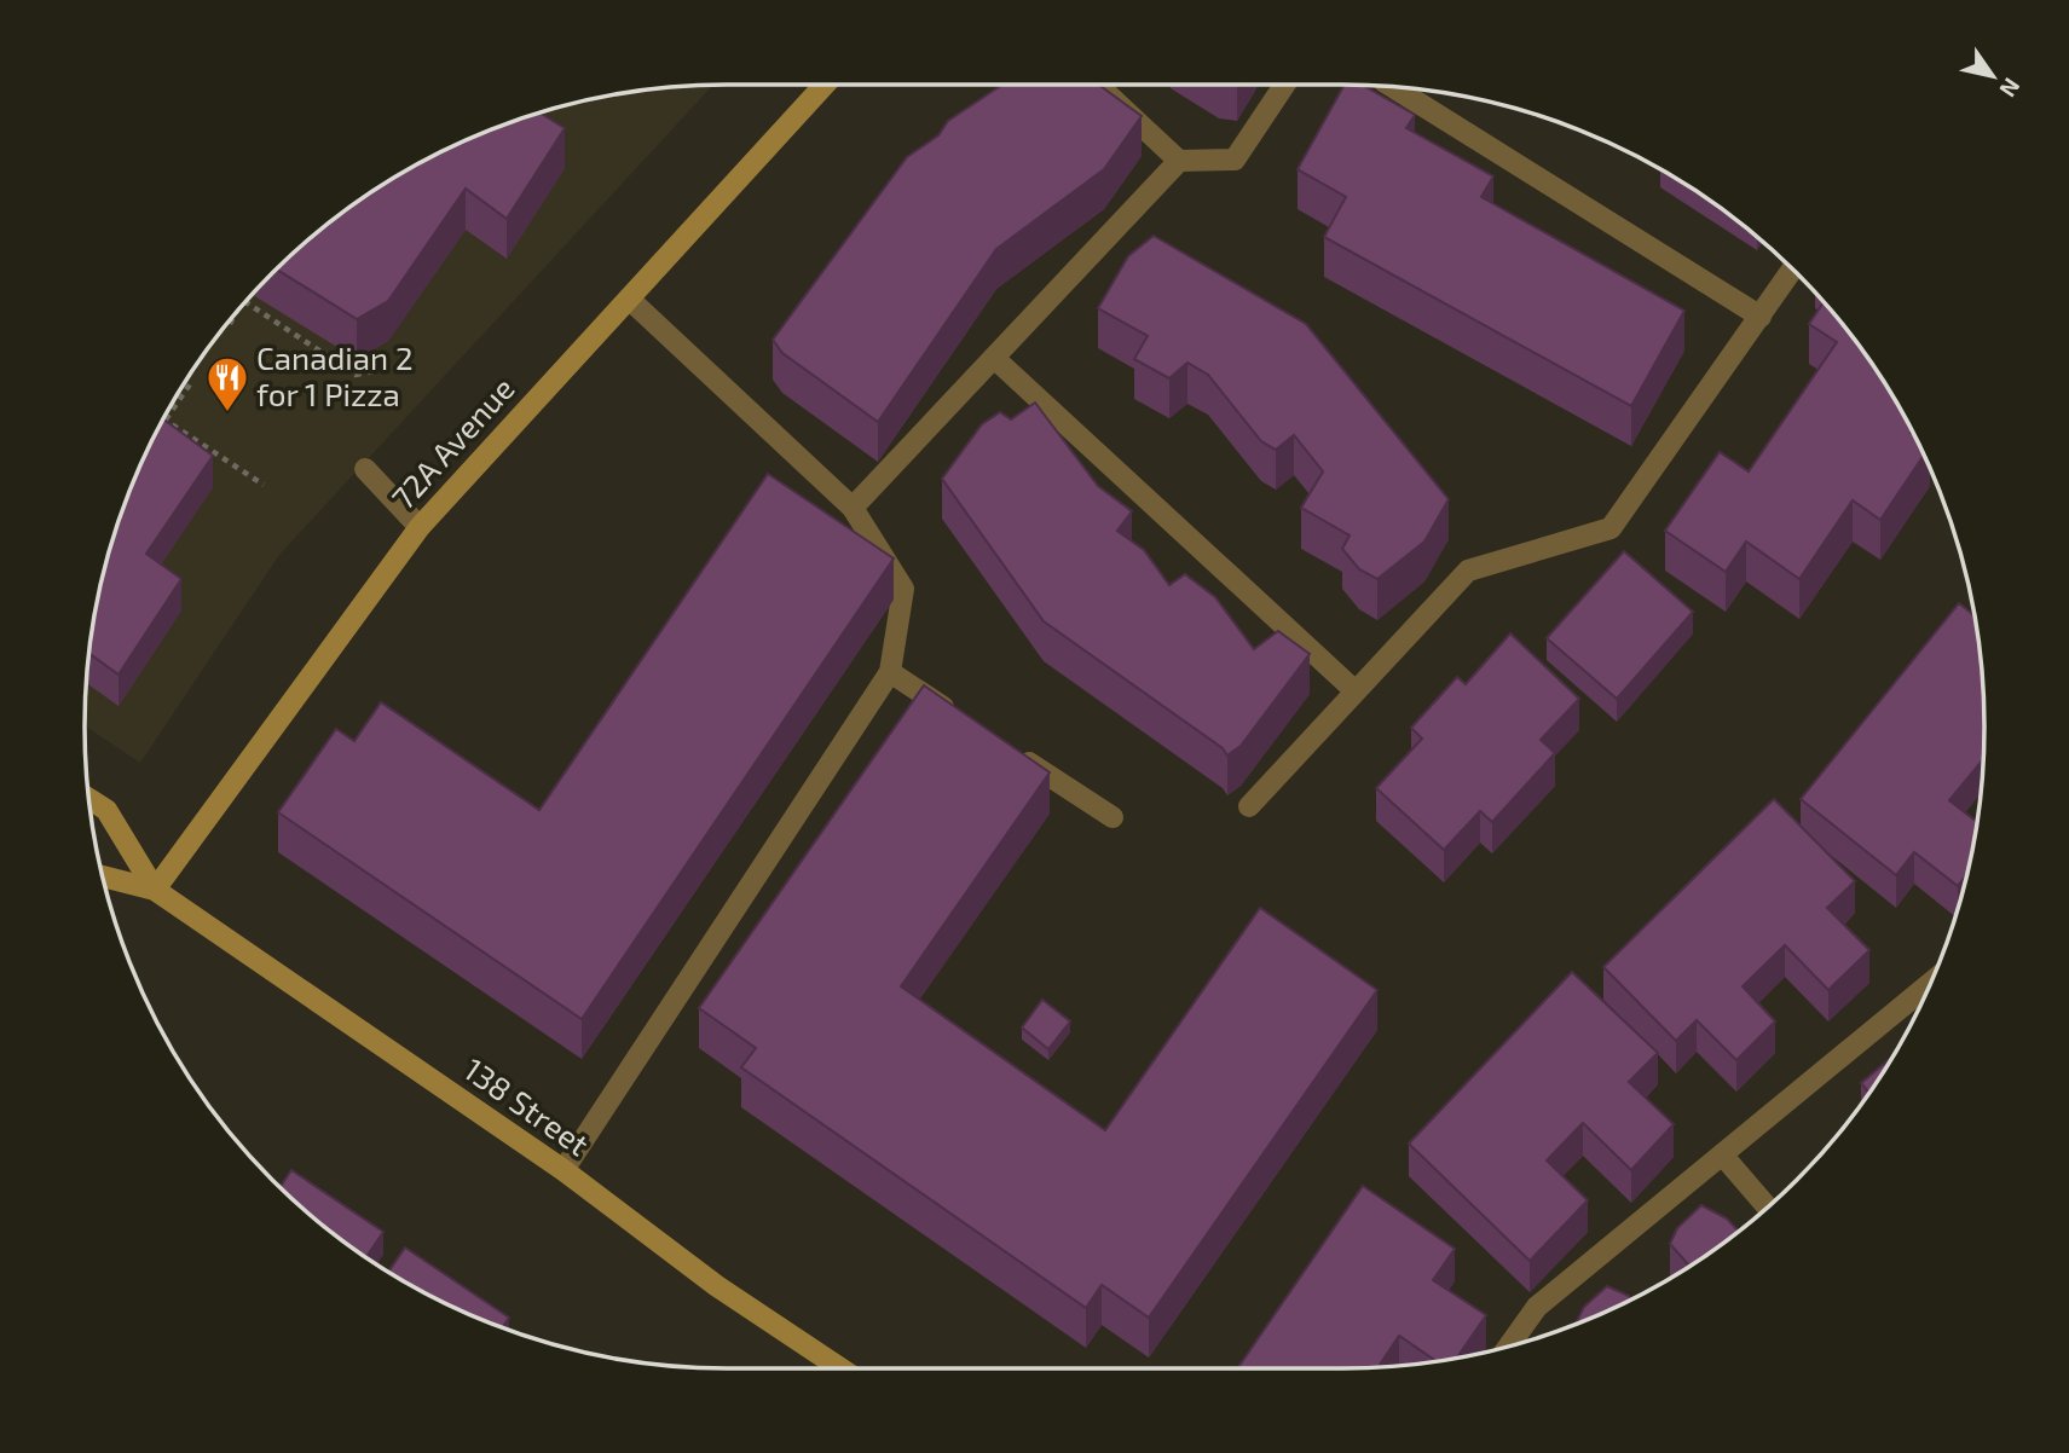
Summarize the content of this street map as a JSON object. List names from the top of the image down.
{
  "streets": {
    "street": ["72A Avenue", "138 Street"]
  },
  "crossings": [
    ["72A Avenue", "138 Street"]
  ],
  "places": {
    "restaurant": ["Canadian 2 for 1 Pizza"]
  },
  "north": "bottom right"
}
